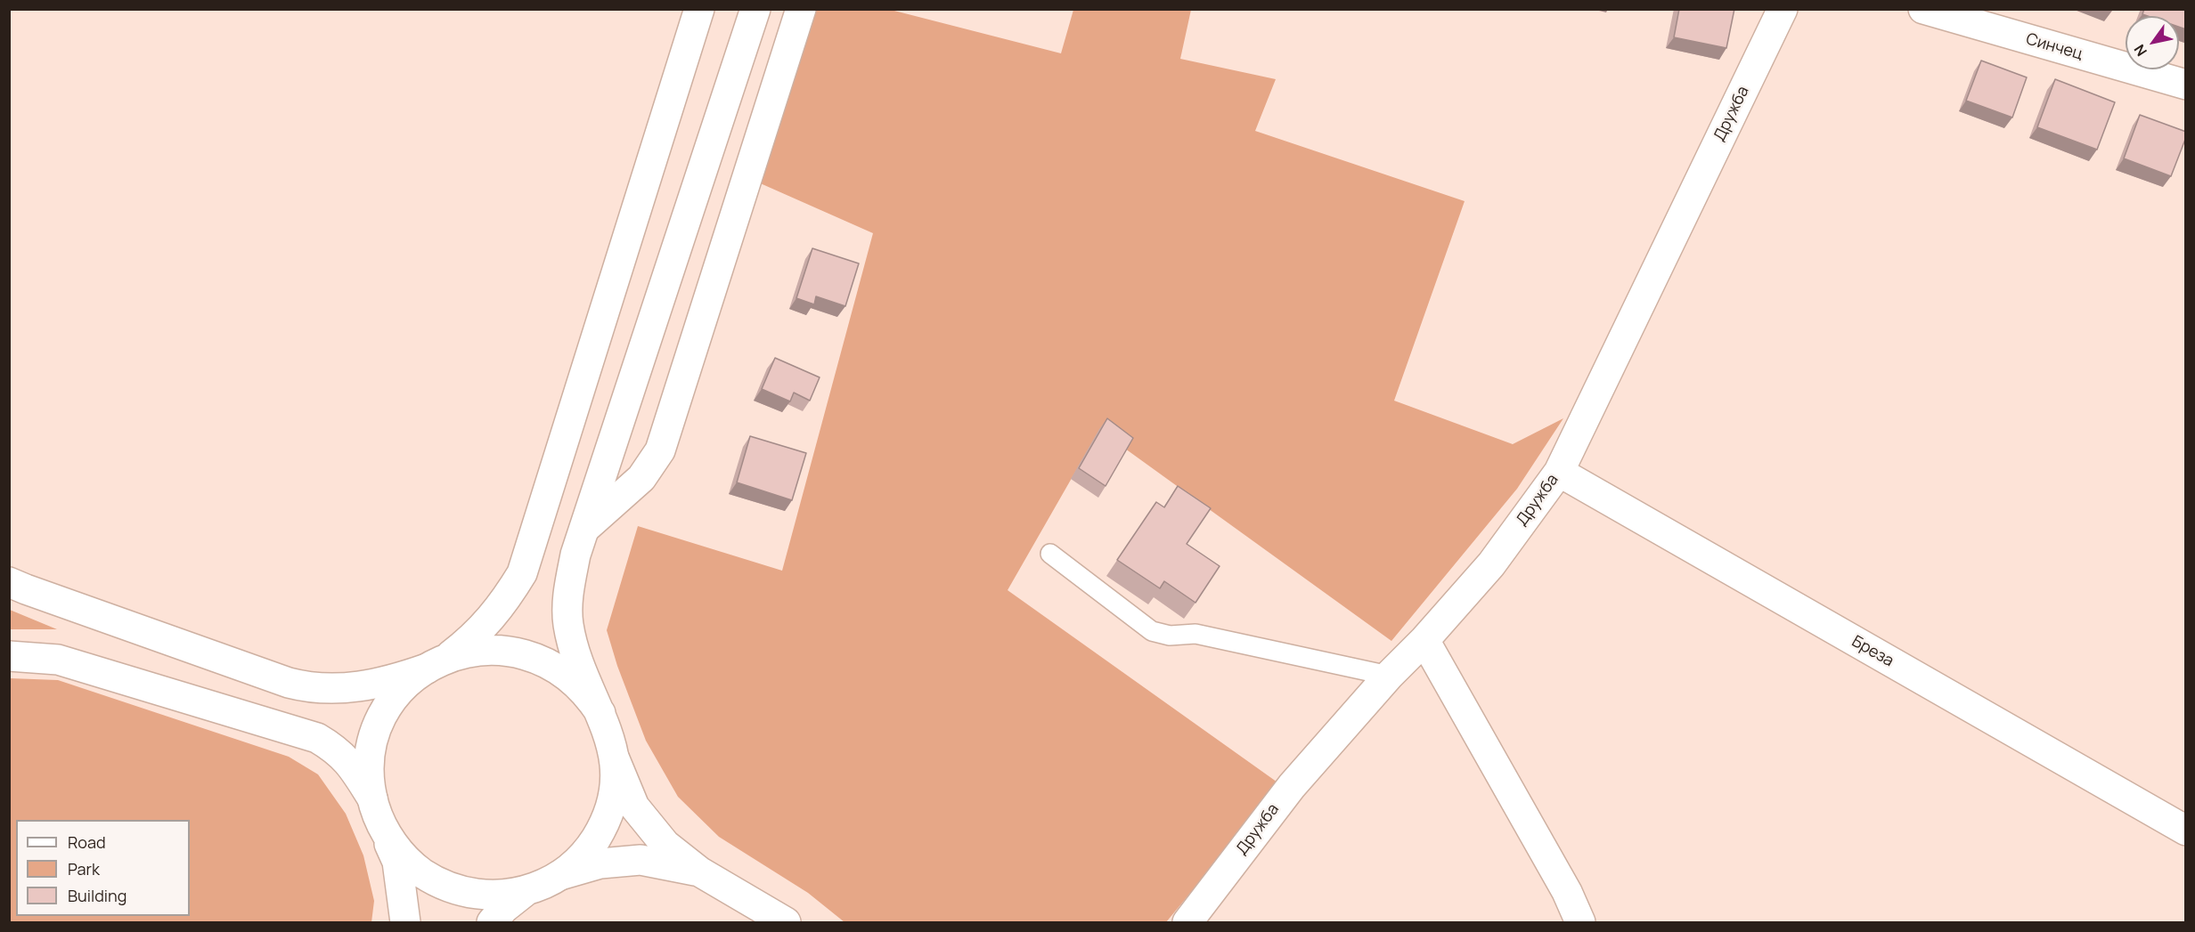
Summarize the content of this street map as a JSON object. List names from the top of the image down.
{
  "streets": {
    "main road": ["Синчец", "Дружба", "Бреза"]
  },
  "crossings": [
    ["Дружба", "Бреза"]
  ],
  "legend": ["Road", "Park", "Building"],
  "north": "bottom left"
}
